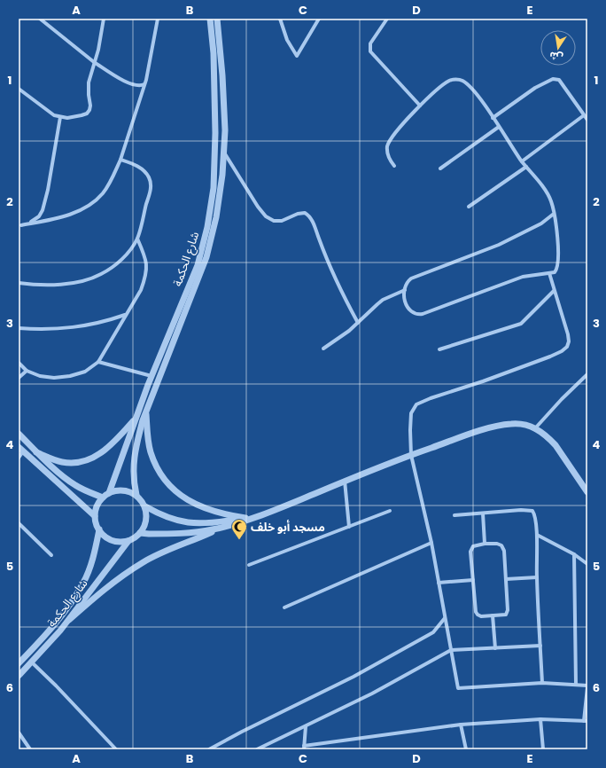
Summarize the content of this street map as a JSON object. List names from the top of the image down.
{
  "streets": {
    "street": ["شارع الحكمة"]
  },
  "places": {
    "mosque": ["مسجد أبو خلف"]
  },
  "north": "bottom",
  "grid": {
    "columns": [
      "A",
      "B",
      "C",
      "D",
      "E"
    ],
    "rows": [
      "1",
      "2",
      "3",
      "4",
      "5",
      "6"
    ]
  }
}
